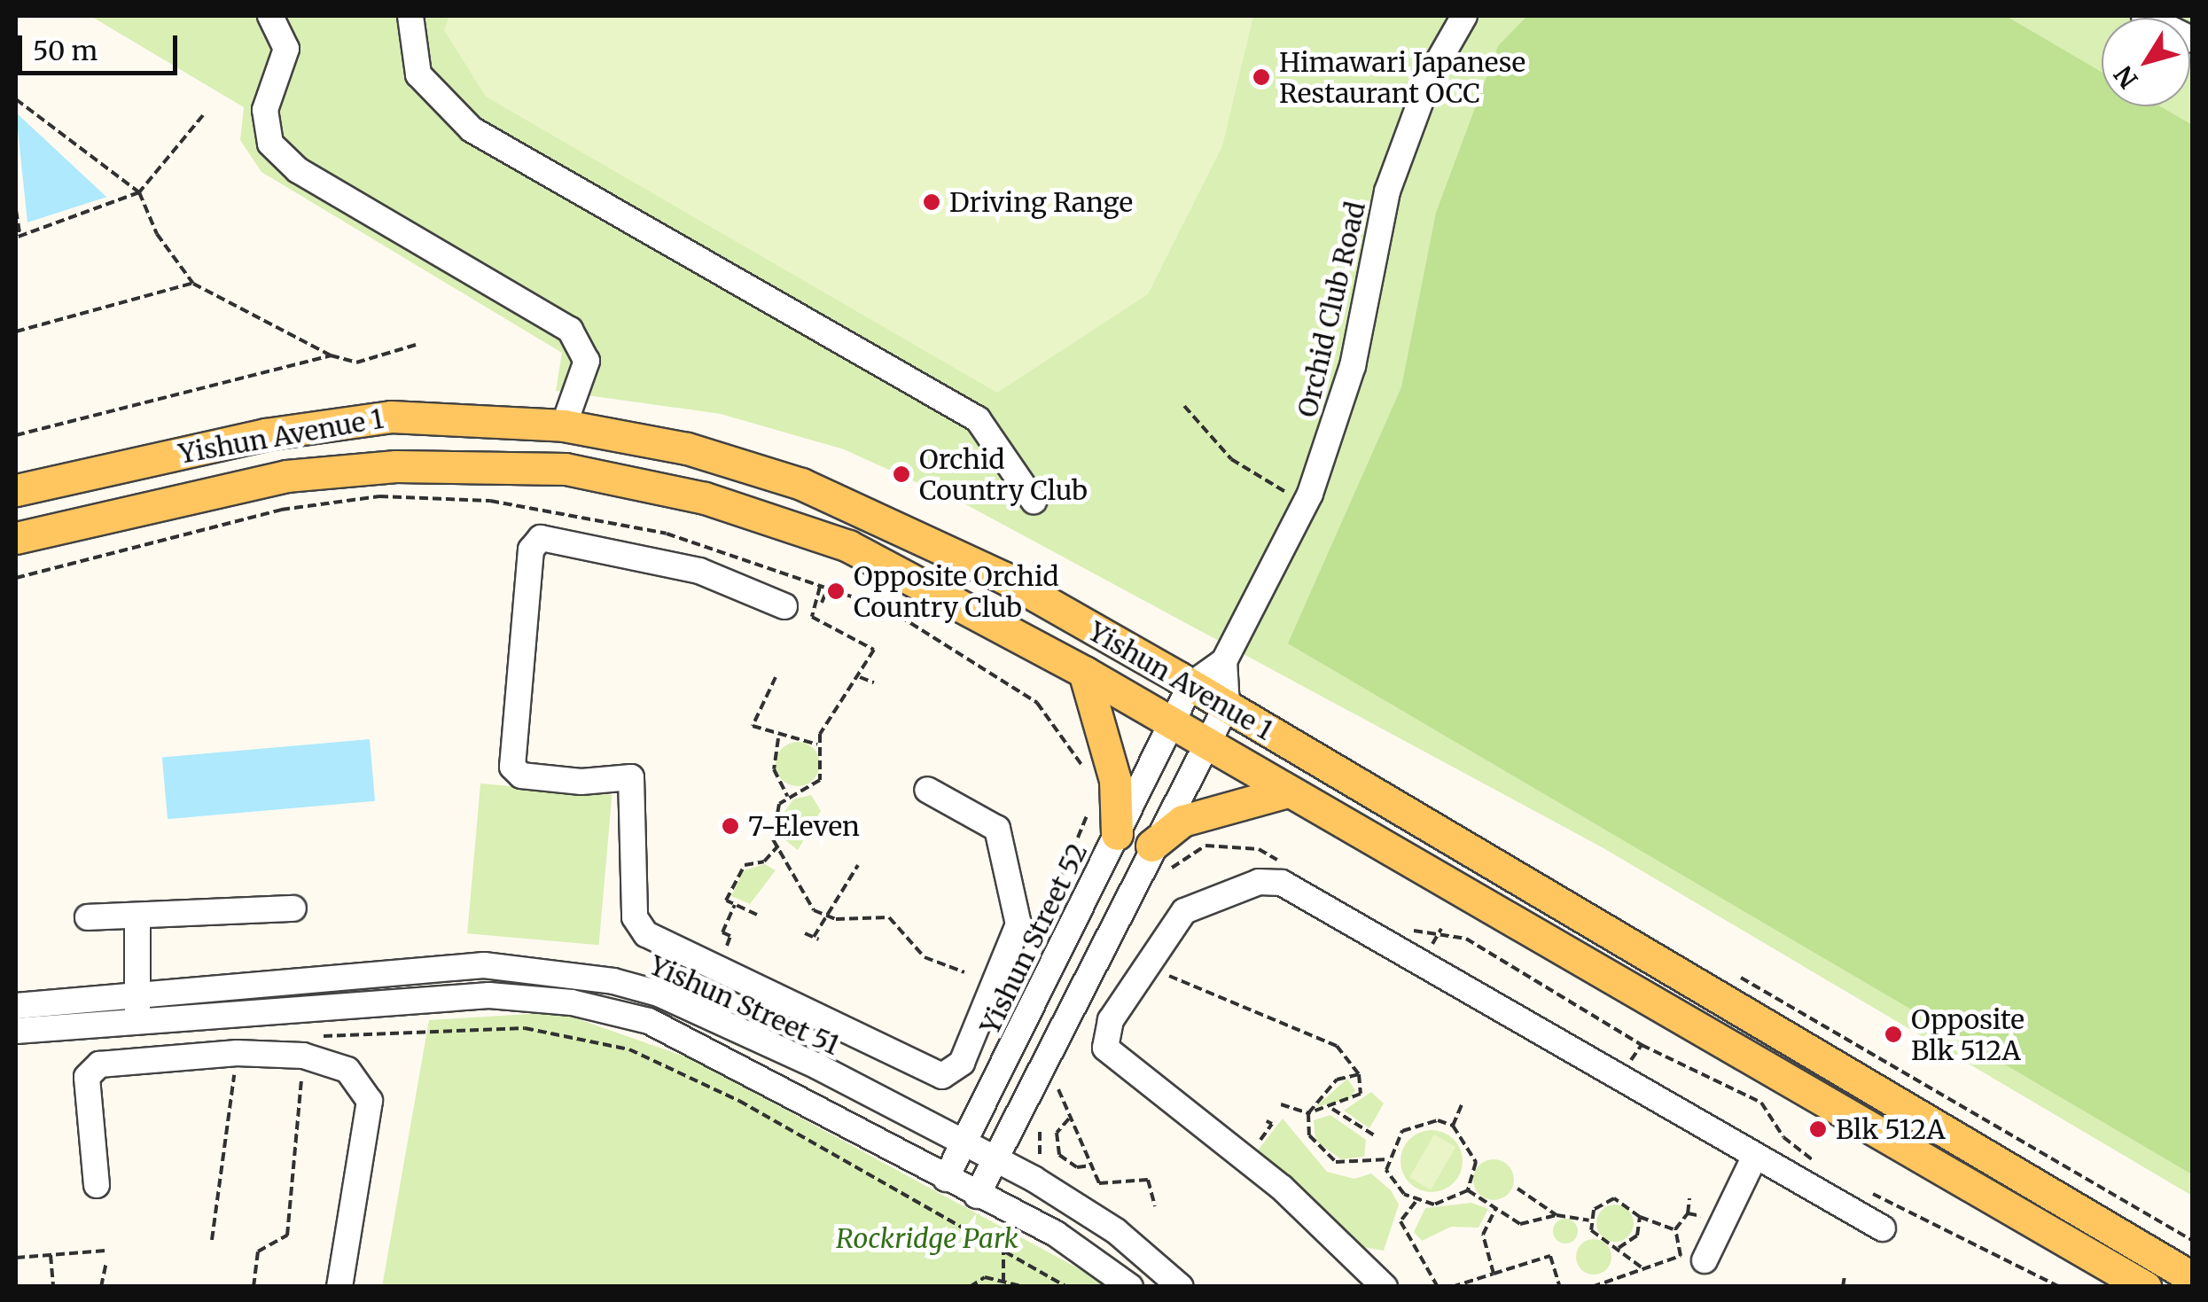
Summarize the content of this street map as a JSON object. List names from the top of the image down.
{
  "streets": {
    "main road": ["Yishun Avenue 1"],
    "street": ["Orchid Club Road", "Yishun Street 52", "Yishun Street 51"]
  },
  "crossings": [
    ["Orchid Club Road", "Yishun Avenue 1"],
    ["Orchid Club Road", "Yishun Street 52"],
    ["Yishun Avenue 1", "Yishun Street 52"],
    ["Yishun Street 52", "Yishun Street 51"]
  ],
  "parks": ["Rockridge Park"],
  "places": [
    "Himawari Japanese Restaurant OCC",
    "Driving Range",
    "Orchid Country Club",
    "Opposite Orchid Country Club",
    "7-Eleven",
    "Opposite Blk 512A",
    "Blk 512A"
  ],
  "scale_bar": "50 m",
  "north": "bottom left"
}
